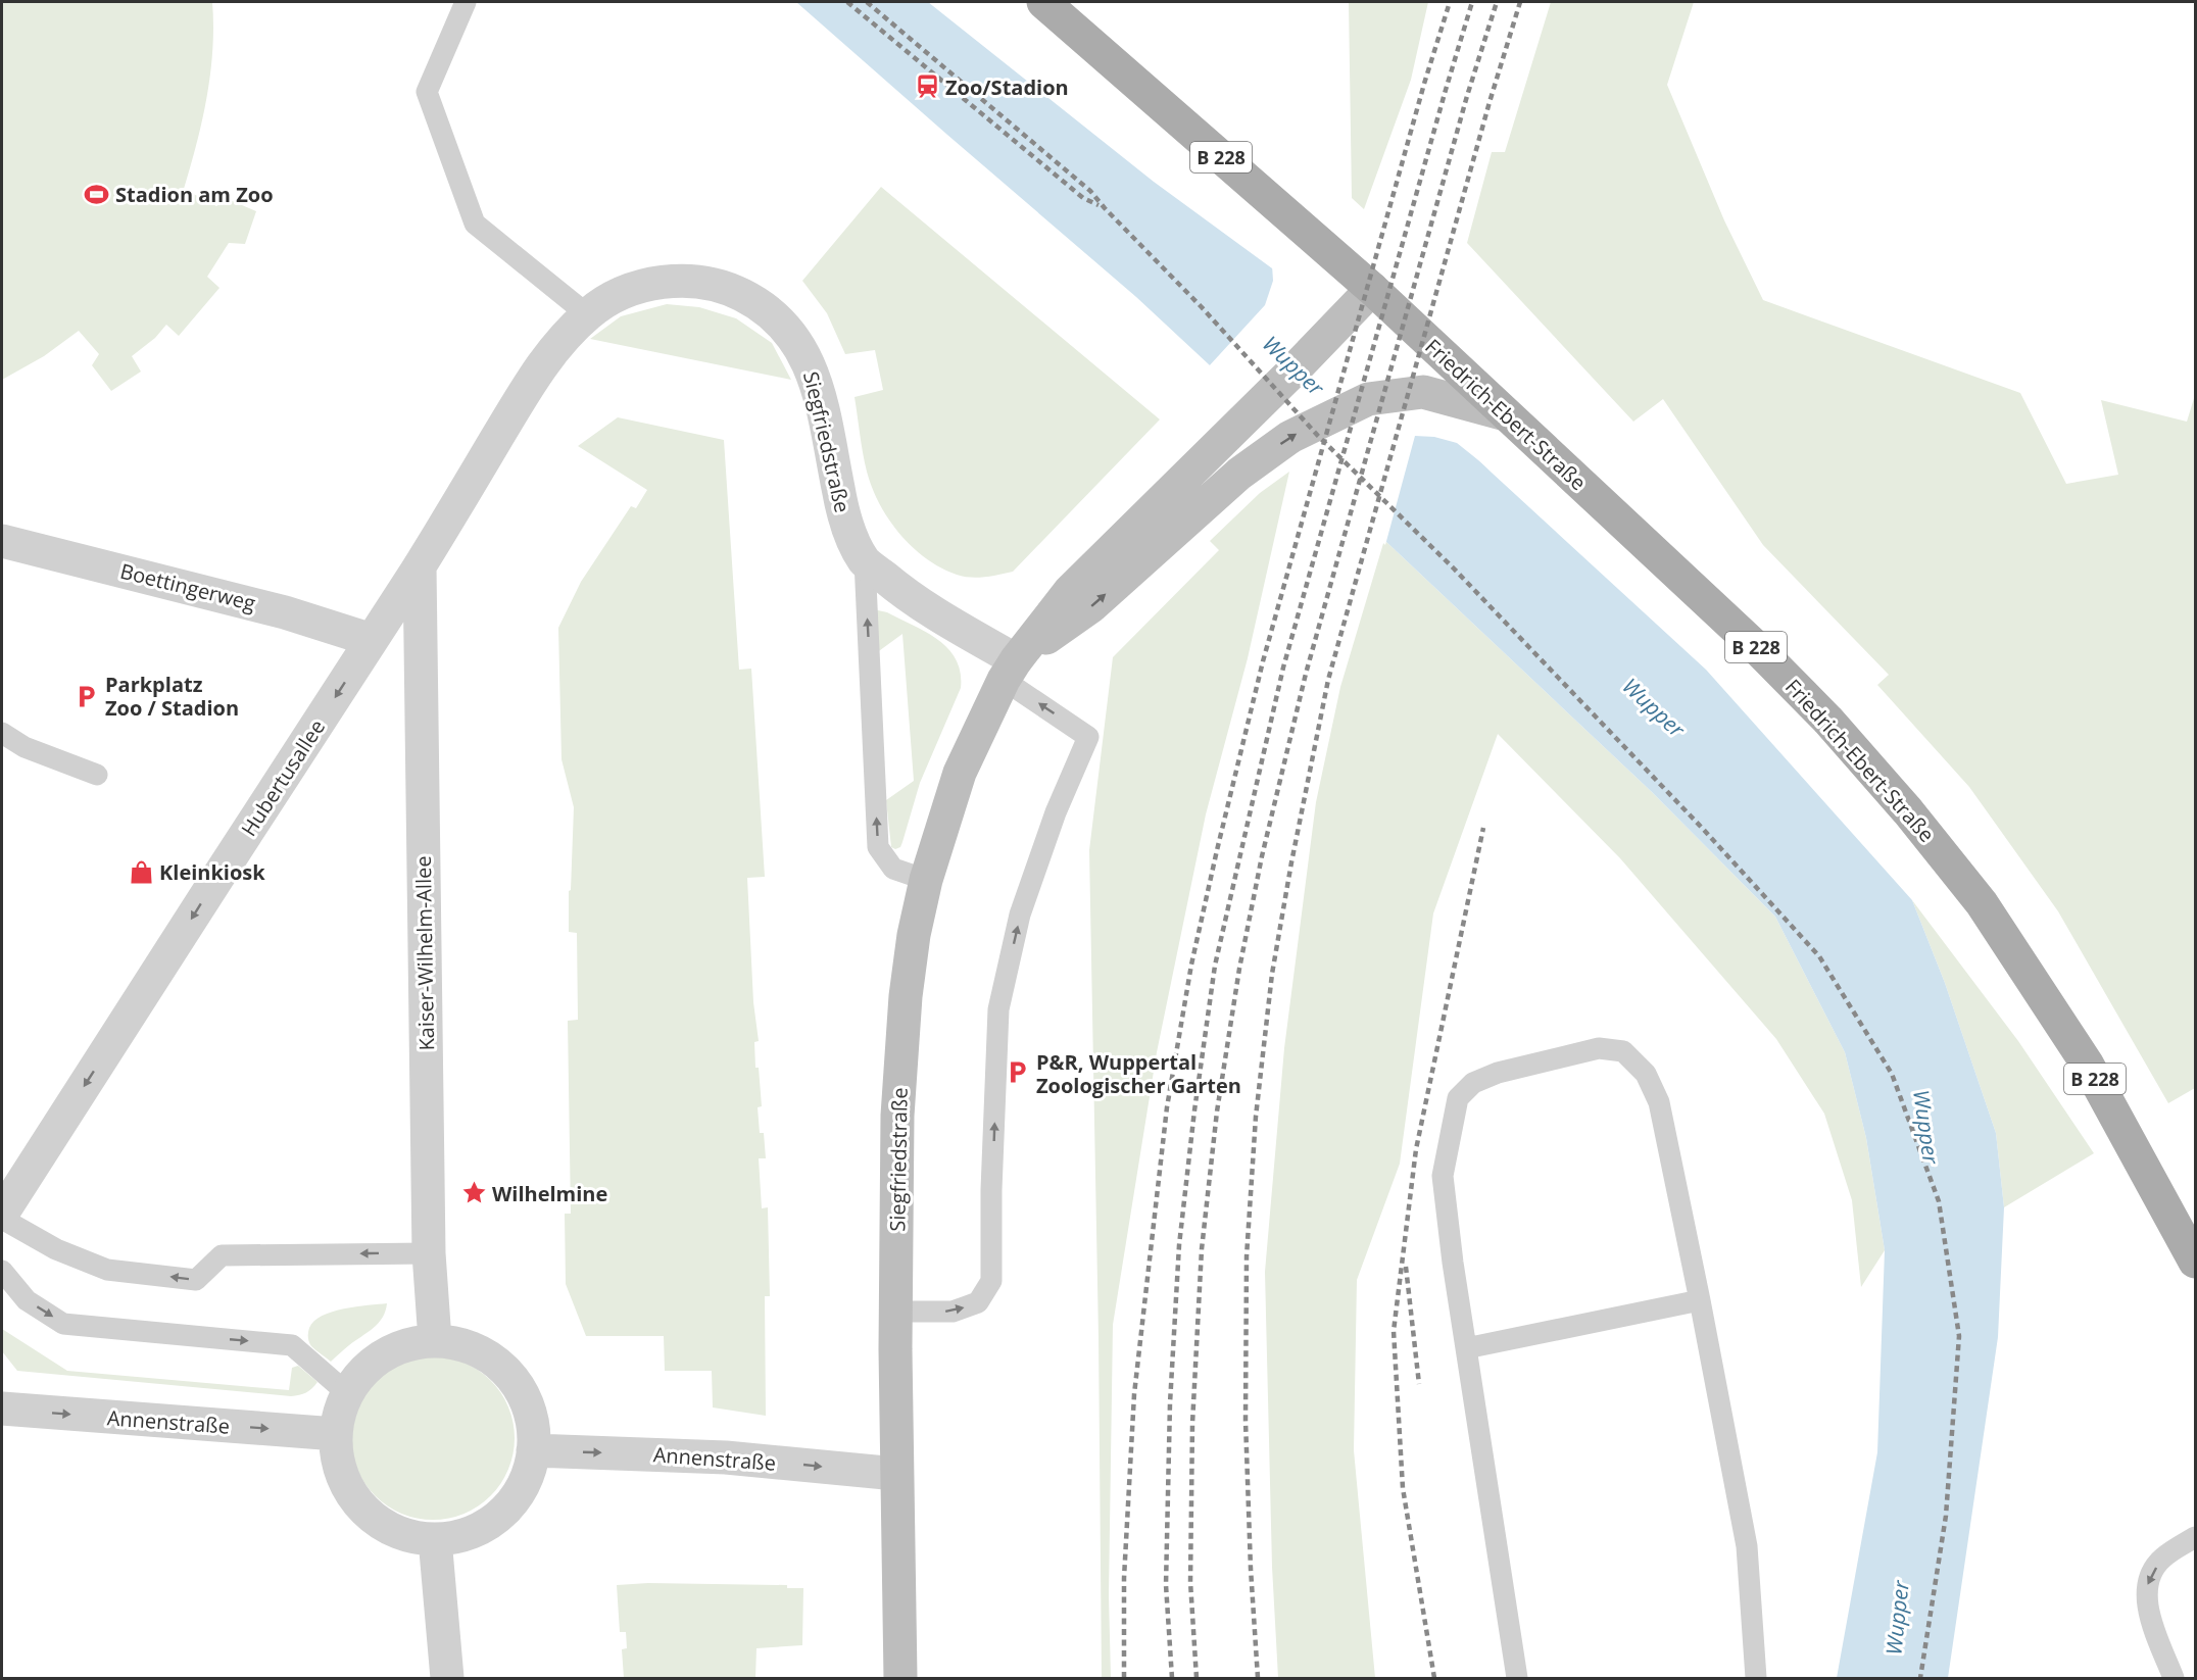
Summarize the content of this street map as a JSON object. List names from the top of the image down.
{
  "streets": {
    "main road": ["B 228", "Friedrich-Ebert-Straße"],
    "street": [
      "Siegfriedstraße",
      "Boettingerweg",
      "Hubertusallee",
      "Kaiser-Wilhelm-Allee",
      "Annenstraße"
    ]
  },
  "crossings": [
    ["B 228", "Friedrich-Ebert-Straße"],
    ["B 228", "Siegfriedstraße"],
    ["Friedrich-Ebert-Straße", "Siegfriedstraße"],
    ["Siegfriedstraße", "Hubertusallee"],
    ["Siegfriedstraße", "Annenstraße"],
    ["Boettingerweg", "Hubertusallee"],
    ["Hubertusallee", "Kaiser-Wilhelm-Allee"],
    ["Kaiser-Wilhelm-Allee", "Annenstraße"]
  ],
  "one_way": ["Hubertusallee", "Annenstraße"],
  "water": ["Wupper"],
  "places": {
    "station": ["Zoo/Stadion"],
    "sports": ["Stadion am Zoo"],
    "parking": ["Parkplatz Zoo / Stadion", "P&R, Wuppertal Zoologischer Garten"],
    "shop": ["Kleinkiosk"],
    "place": ["Wilhelmine"]
  }
}
